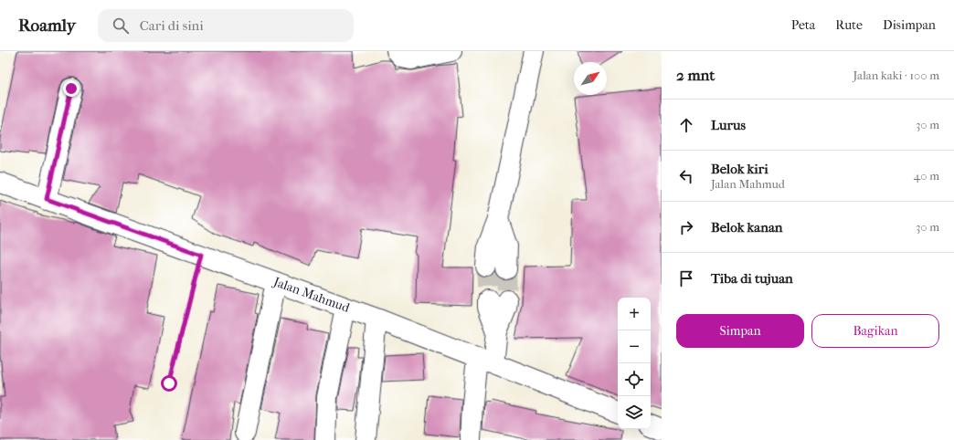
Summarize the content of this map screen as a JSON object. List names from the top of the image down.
{
  "streets": {
    "street": ["Jalan Mahmud"]
  },
  "north": "top right",
  "page": {
    "header": "Roamly",
    "search": "Cari di sini",
    "nav": ["Peta", "Rute", "Disimpan"],
    "heading": ["2 mnt", "Jalan kaki · 100 m"],
    "list": [
      ["Lurus", "30 m"],
      ["Belok kiri", "Jalan Mahmud", "40 m"],
      ["Belok kanan", "30 m"],
      "Tiba di tujuan"
    ],
    "map_buttons": ["+", "−"],
    "buttons": ["Simpan", "Bagikan"]
  }
}
